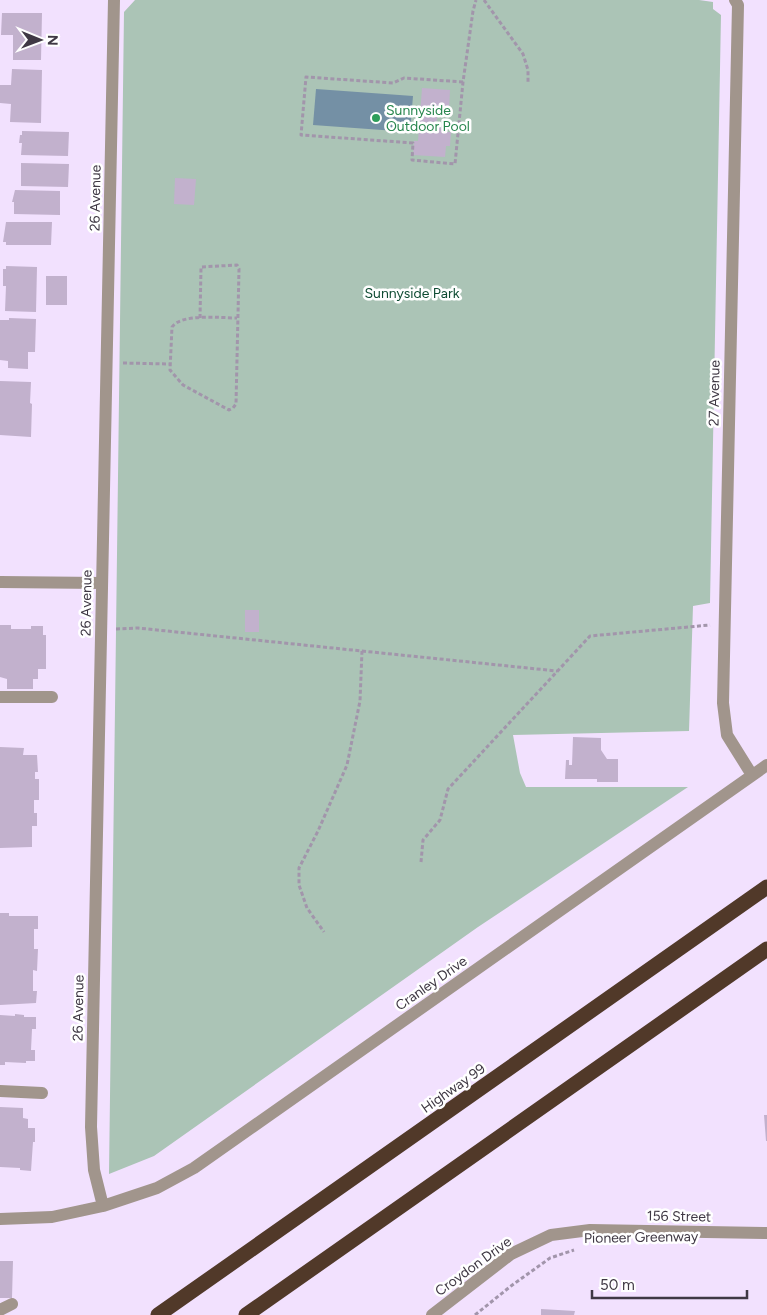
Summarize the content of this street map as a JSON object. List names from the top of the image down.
{
  "streets": {
    "highway": ["Highway 99"],
    "street": [
      "26 Avenue",
      "27 Avenue",
      "Cranley Drive",
      "156 Street",
      "Croydon Drive"
    ],
    "path": ["Pioneer Greenway"]
  },
  "crossings": [
    ["26 Avenue", "Cranley Drive"],
    ["27 Avenue", "Cranley Drive"],
    ["156 Street", "Croydon Drive"]
  ],
  "parks": ["Sunnyside Park"],
  "places": ["Sunnyside Outdoor Pool"],
  "scale_bar": "50 m",
  "north": "right"
}
